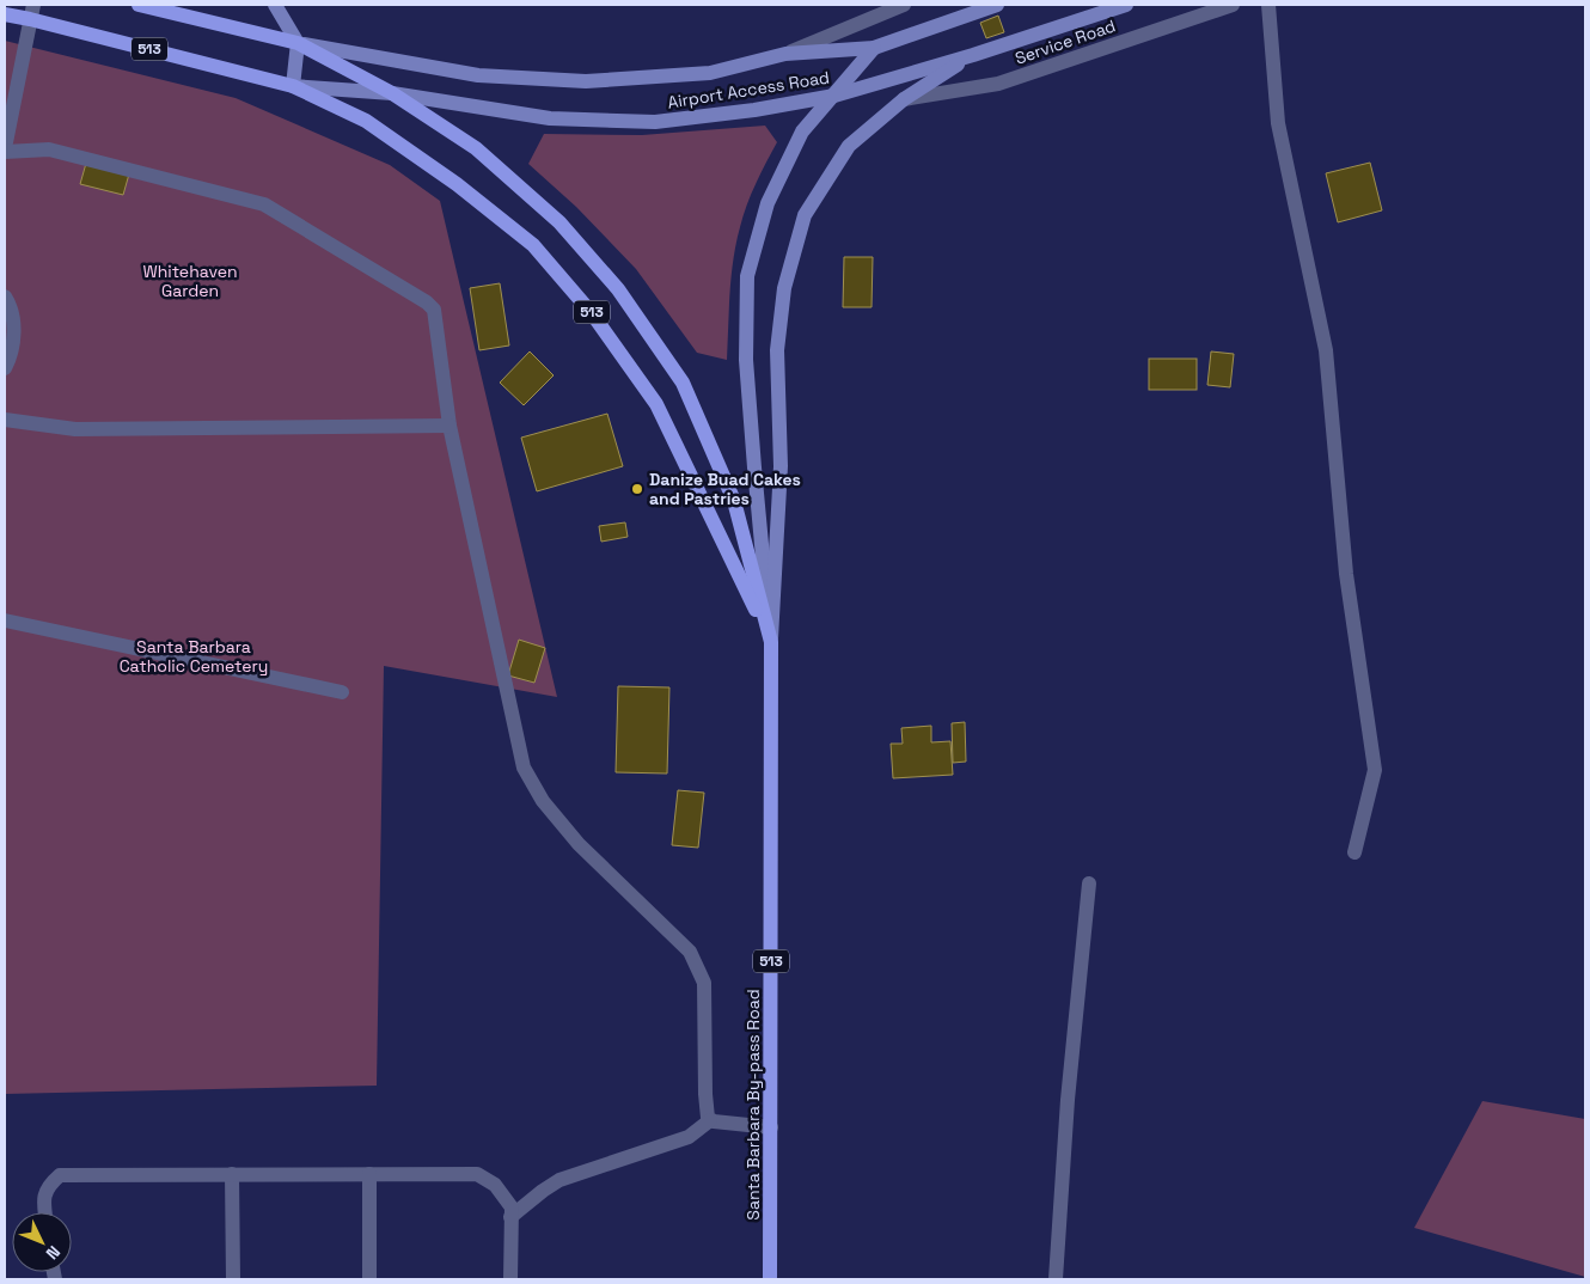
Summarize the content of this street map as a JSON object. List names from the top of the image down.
{
  "streets": {
    "main road": ["513", "Airport Access Road", "Santa Barbara By-pass Road"],
    "street": ["Service Road"]
  },
  "crossings": [
    ["513", "Airport Access Road"],
    ["513", "Santa Barbara By-pass Road"]
  ],
  "parks": ["Whitehaven Garden", "Santa Barbara Catholic Cemetery"],
  "places": ["Danize Buad Cakes and Pastries"],
  "north": "bottom right"
}
